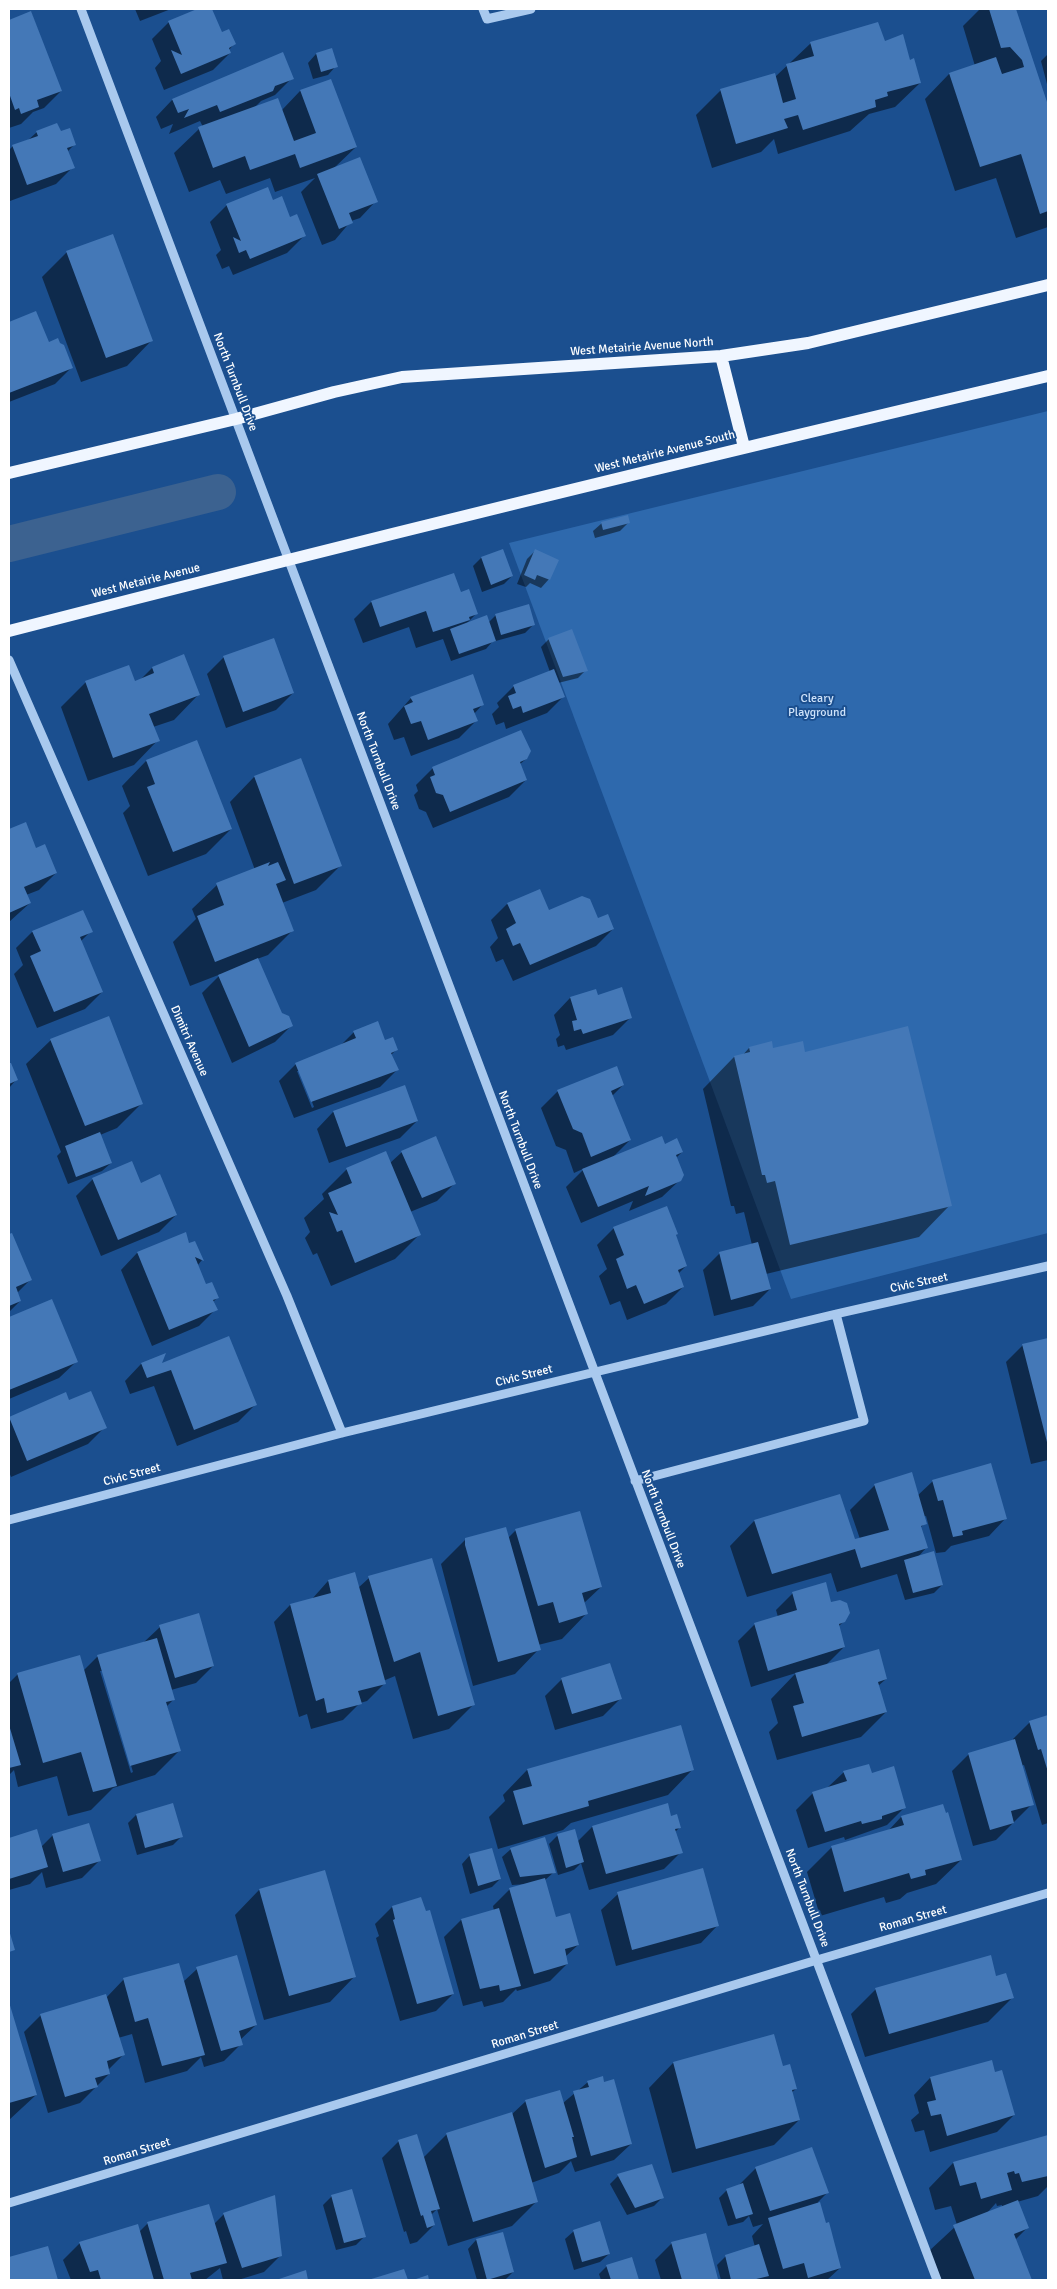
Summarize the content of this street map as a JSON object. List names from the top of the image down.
{
  "streets": {
    "main road": ["West Metairie Avenue North", "West Metairie Avenue South", "West Metairie Avenue"],
    "street": [
      "North Turnbull Drive",
      "Dimitri Avenue",
      "Civic Street",
      "Roman Street"
    ]
  },
  "crossings": [
    ["West Metairie Avenue North", "North Turnbull Drive"],
    ["North Turnbull Drive", "West Metairie Avenue South"],
    ["North Turnbull Drive", "West Metairie Avenue"],
    ["North Turnbull Drive", "Civic Street"],
    ["North Turnbull Drive", "Roman Street"],
    ["West Metairie Avenue South", "West Metairie Avenue"],
    ["Dimitri Avenue", "Civic Street"]
  ],
  "parks": ["Cleary Playground"]
}
